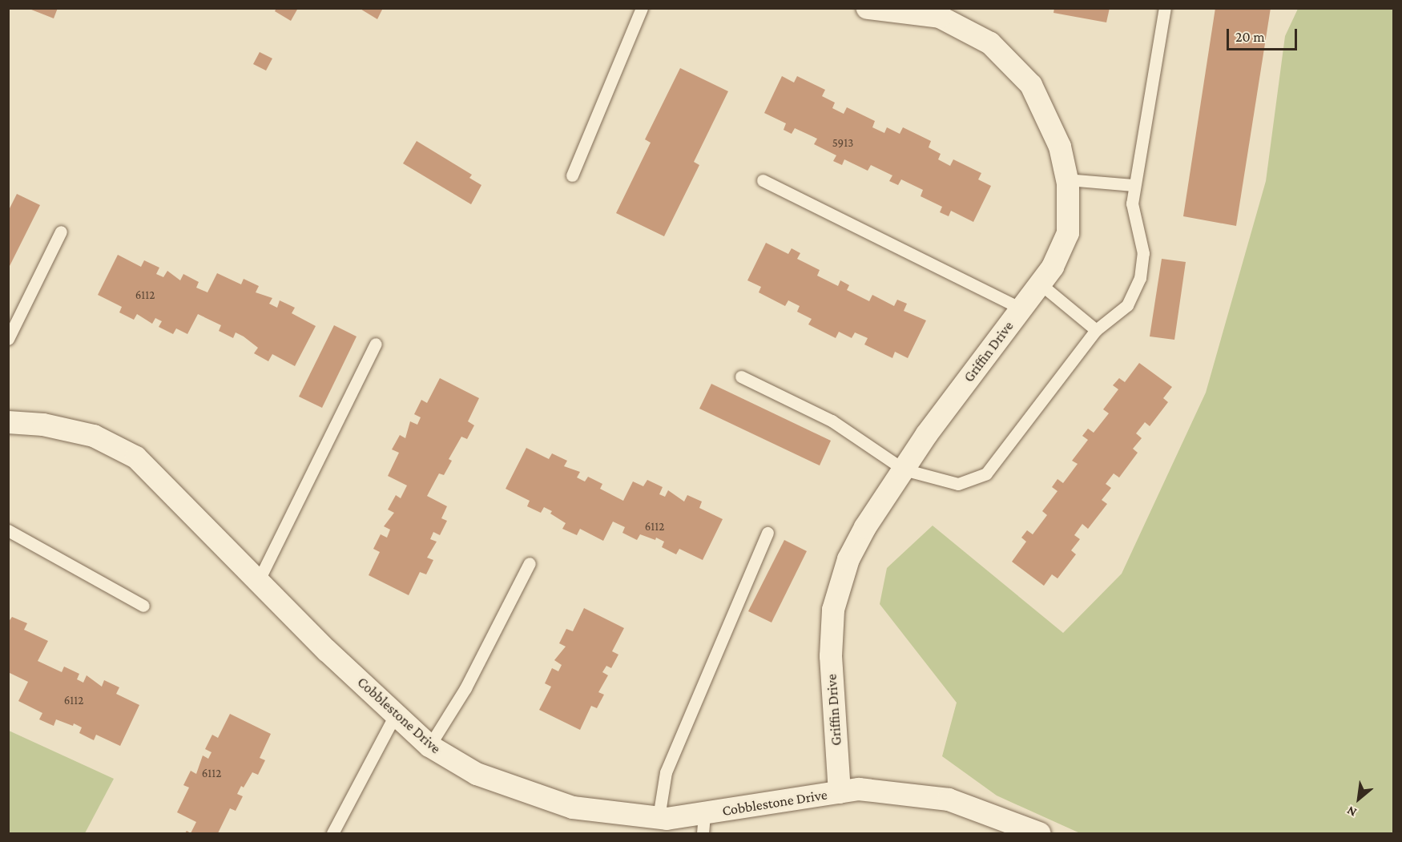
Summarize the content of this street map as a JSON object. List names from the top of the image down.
{
  "streets": {
    "street": ["Griffin Drive", "Cobblestone Drive"]
  },
  "crossings": [
    ["Griffin Drive", "Cobblestone Drive"]
  ],
  "house_numbers": [
    "5913",
    "6112",
    "6112",
    "6112",
    "6112"
  ],
  "scale_bar": "20 m",
  "north": "bottom left"
}
